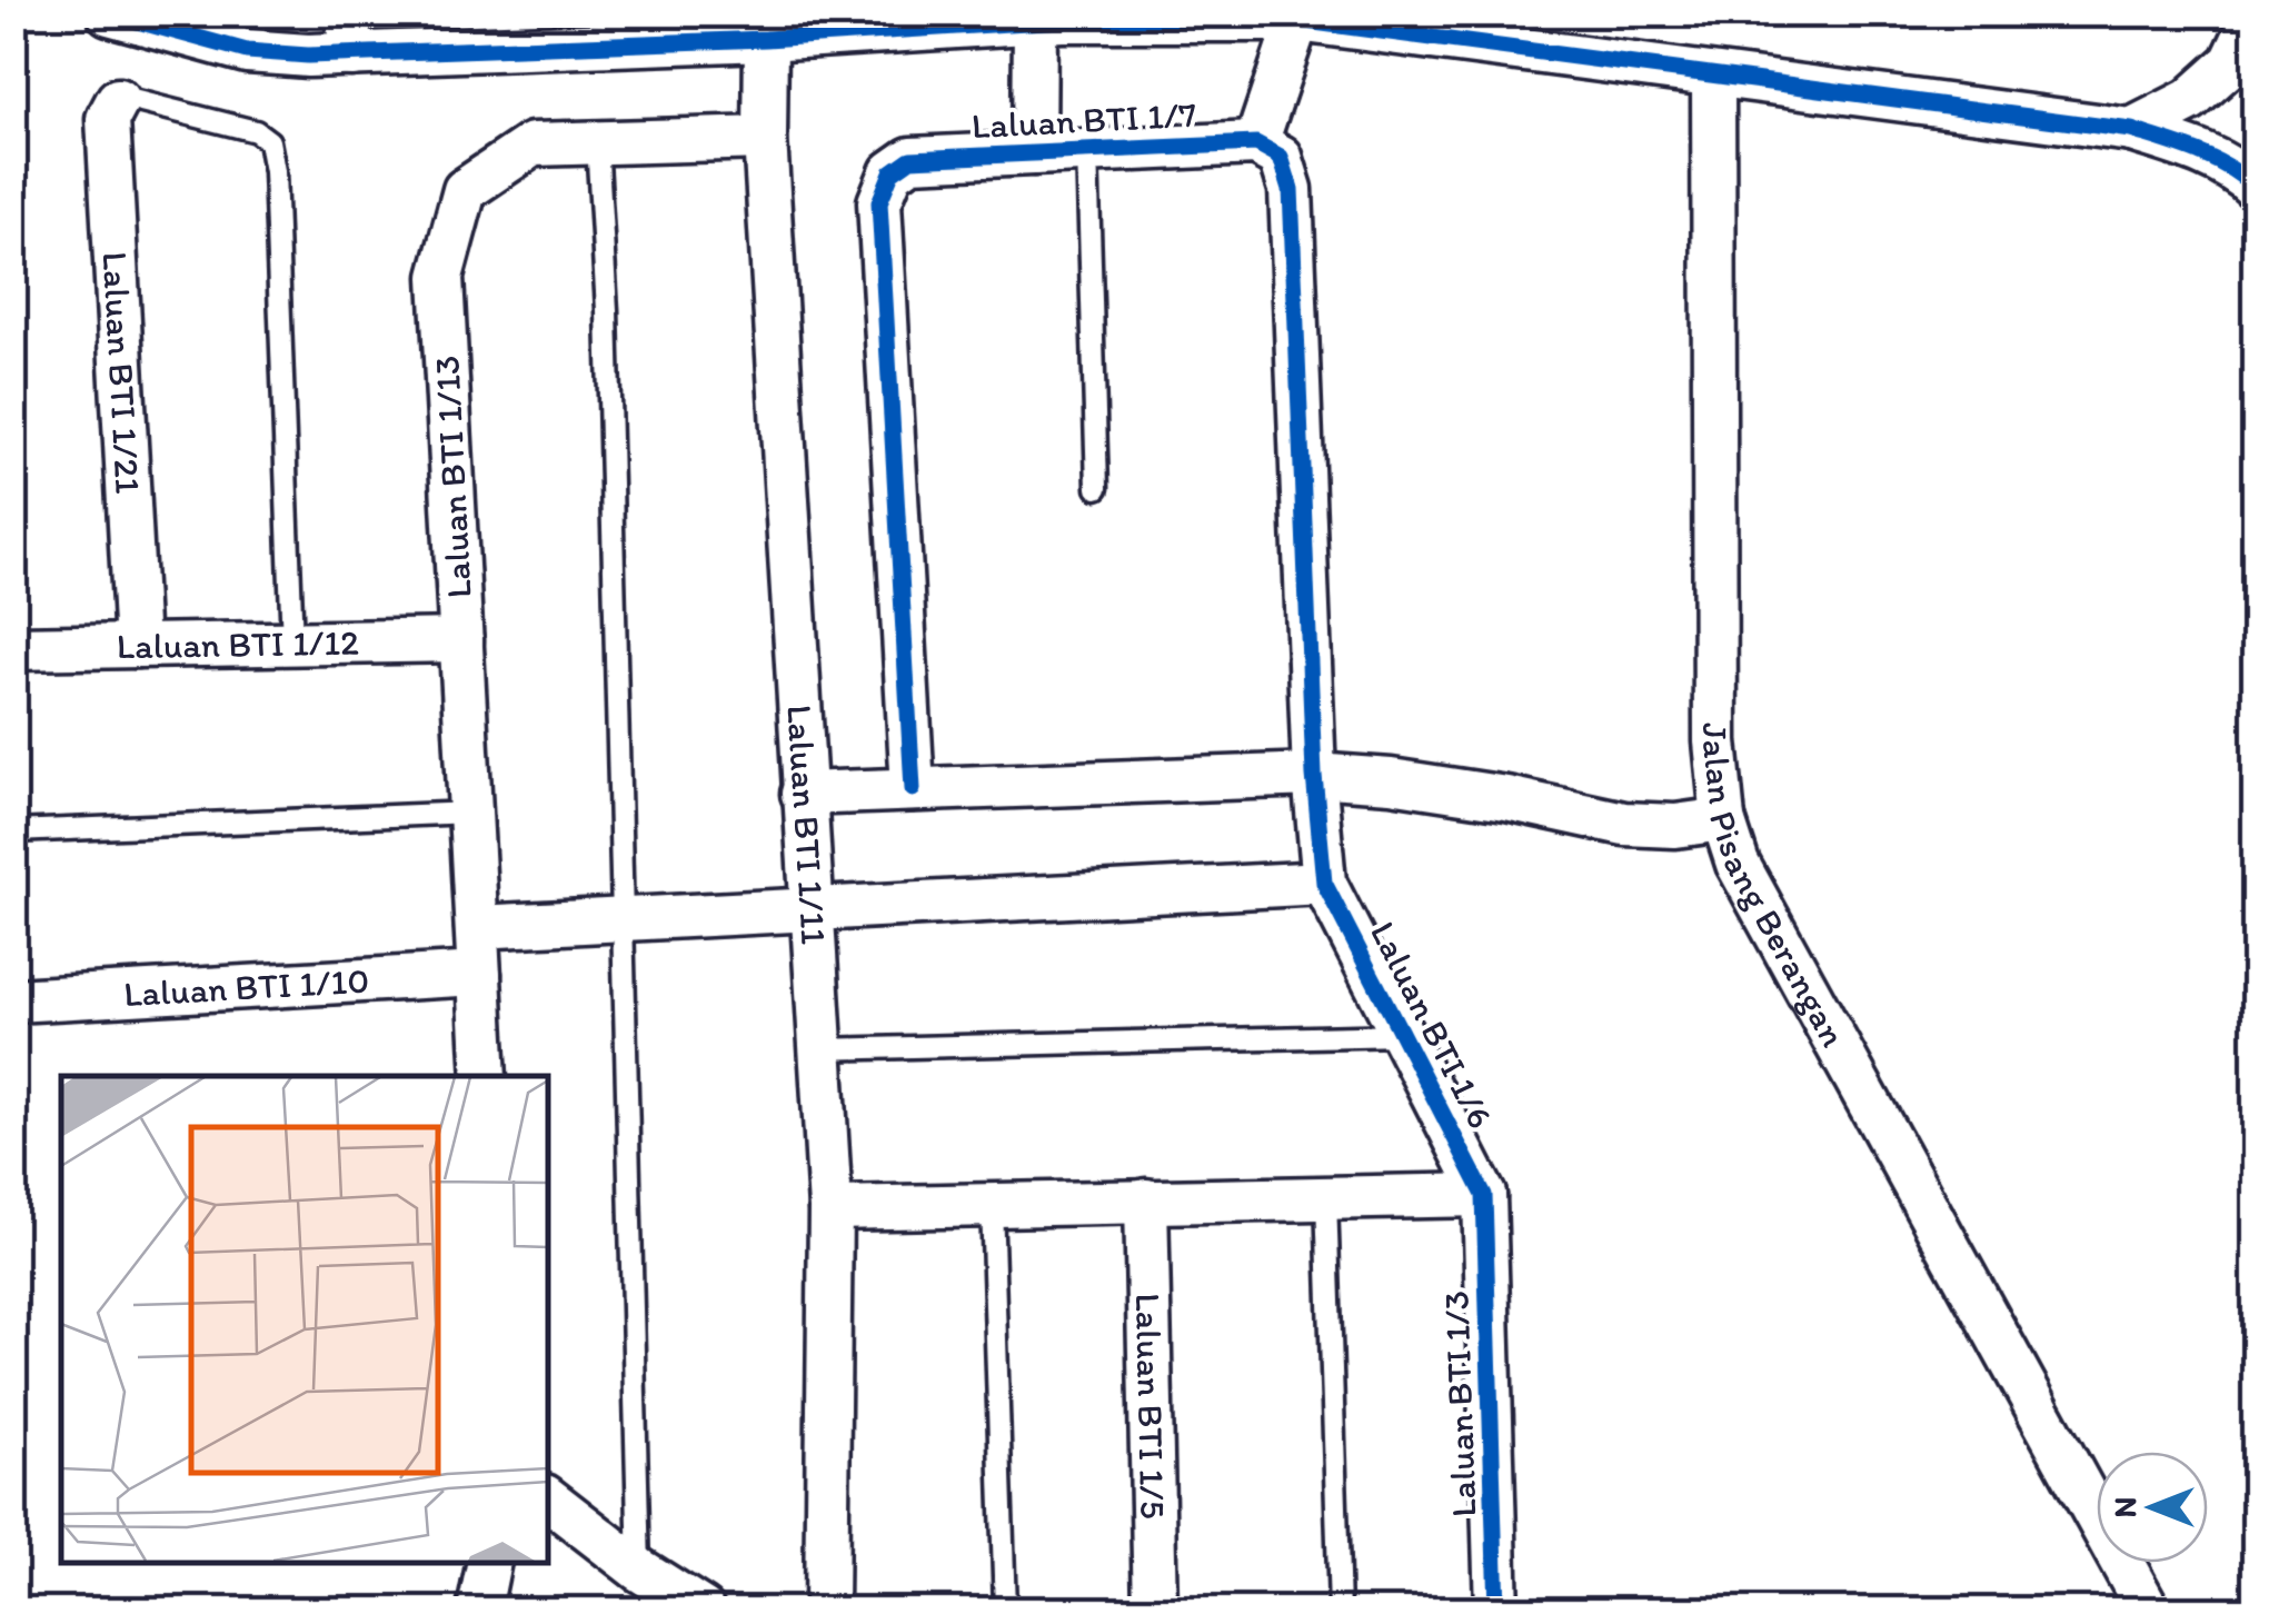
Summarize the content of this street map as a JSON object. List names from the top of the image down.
{
  "streets": {
    "street": [
      "Laluan BTI 1/7",
      "Laluan BTI 1/21",
      "Laluan BTI 1/13",
      "Laluan BTI 1/12",
      "Laluan BTI 1/11",
      "Jalan Pisang Berangan",
      "Laluan BTI 1/10",
      "Laluan BTI 1/6",
      "Laluan BTI 1/3",
      "Laluan BTI 1/5"
    ]
  },
  "crossings": [
    ["Laluan BTI 1/21", "Laluan BTI 1/12"],
    ["Laluan BTI 1/13", "Laluan BTI 1/12"],
    ["Laluan BTI 1/13", "Laluan BTI 1/11"],
    ["Laluan BTI 1/13", "Laluan BTI 1/10"],
    ["Laluan BTI 1/6", "Laluan BTI 1/3"]
  ],
  "north": "left"
}
